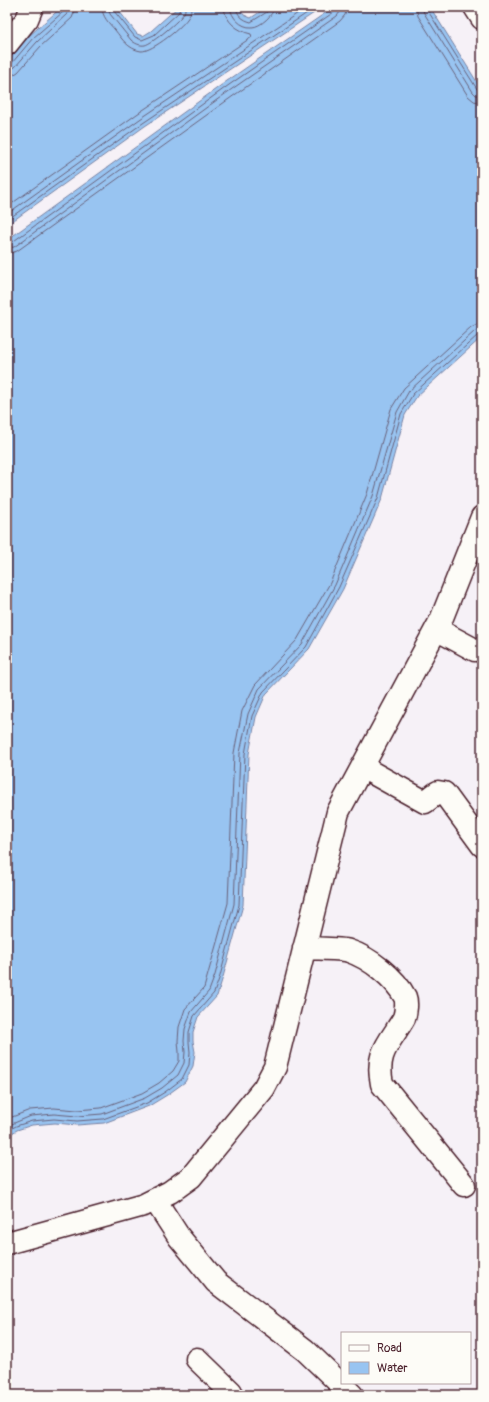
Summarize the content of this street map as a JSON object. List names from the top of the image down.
{
  "legend": ["Road", "Water"]
}
